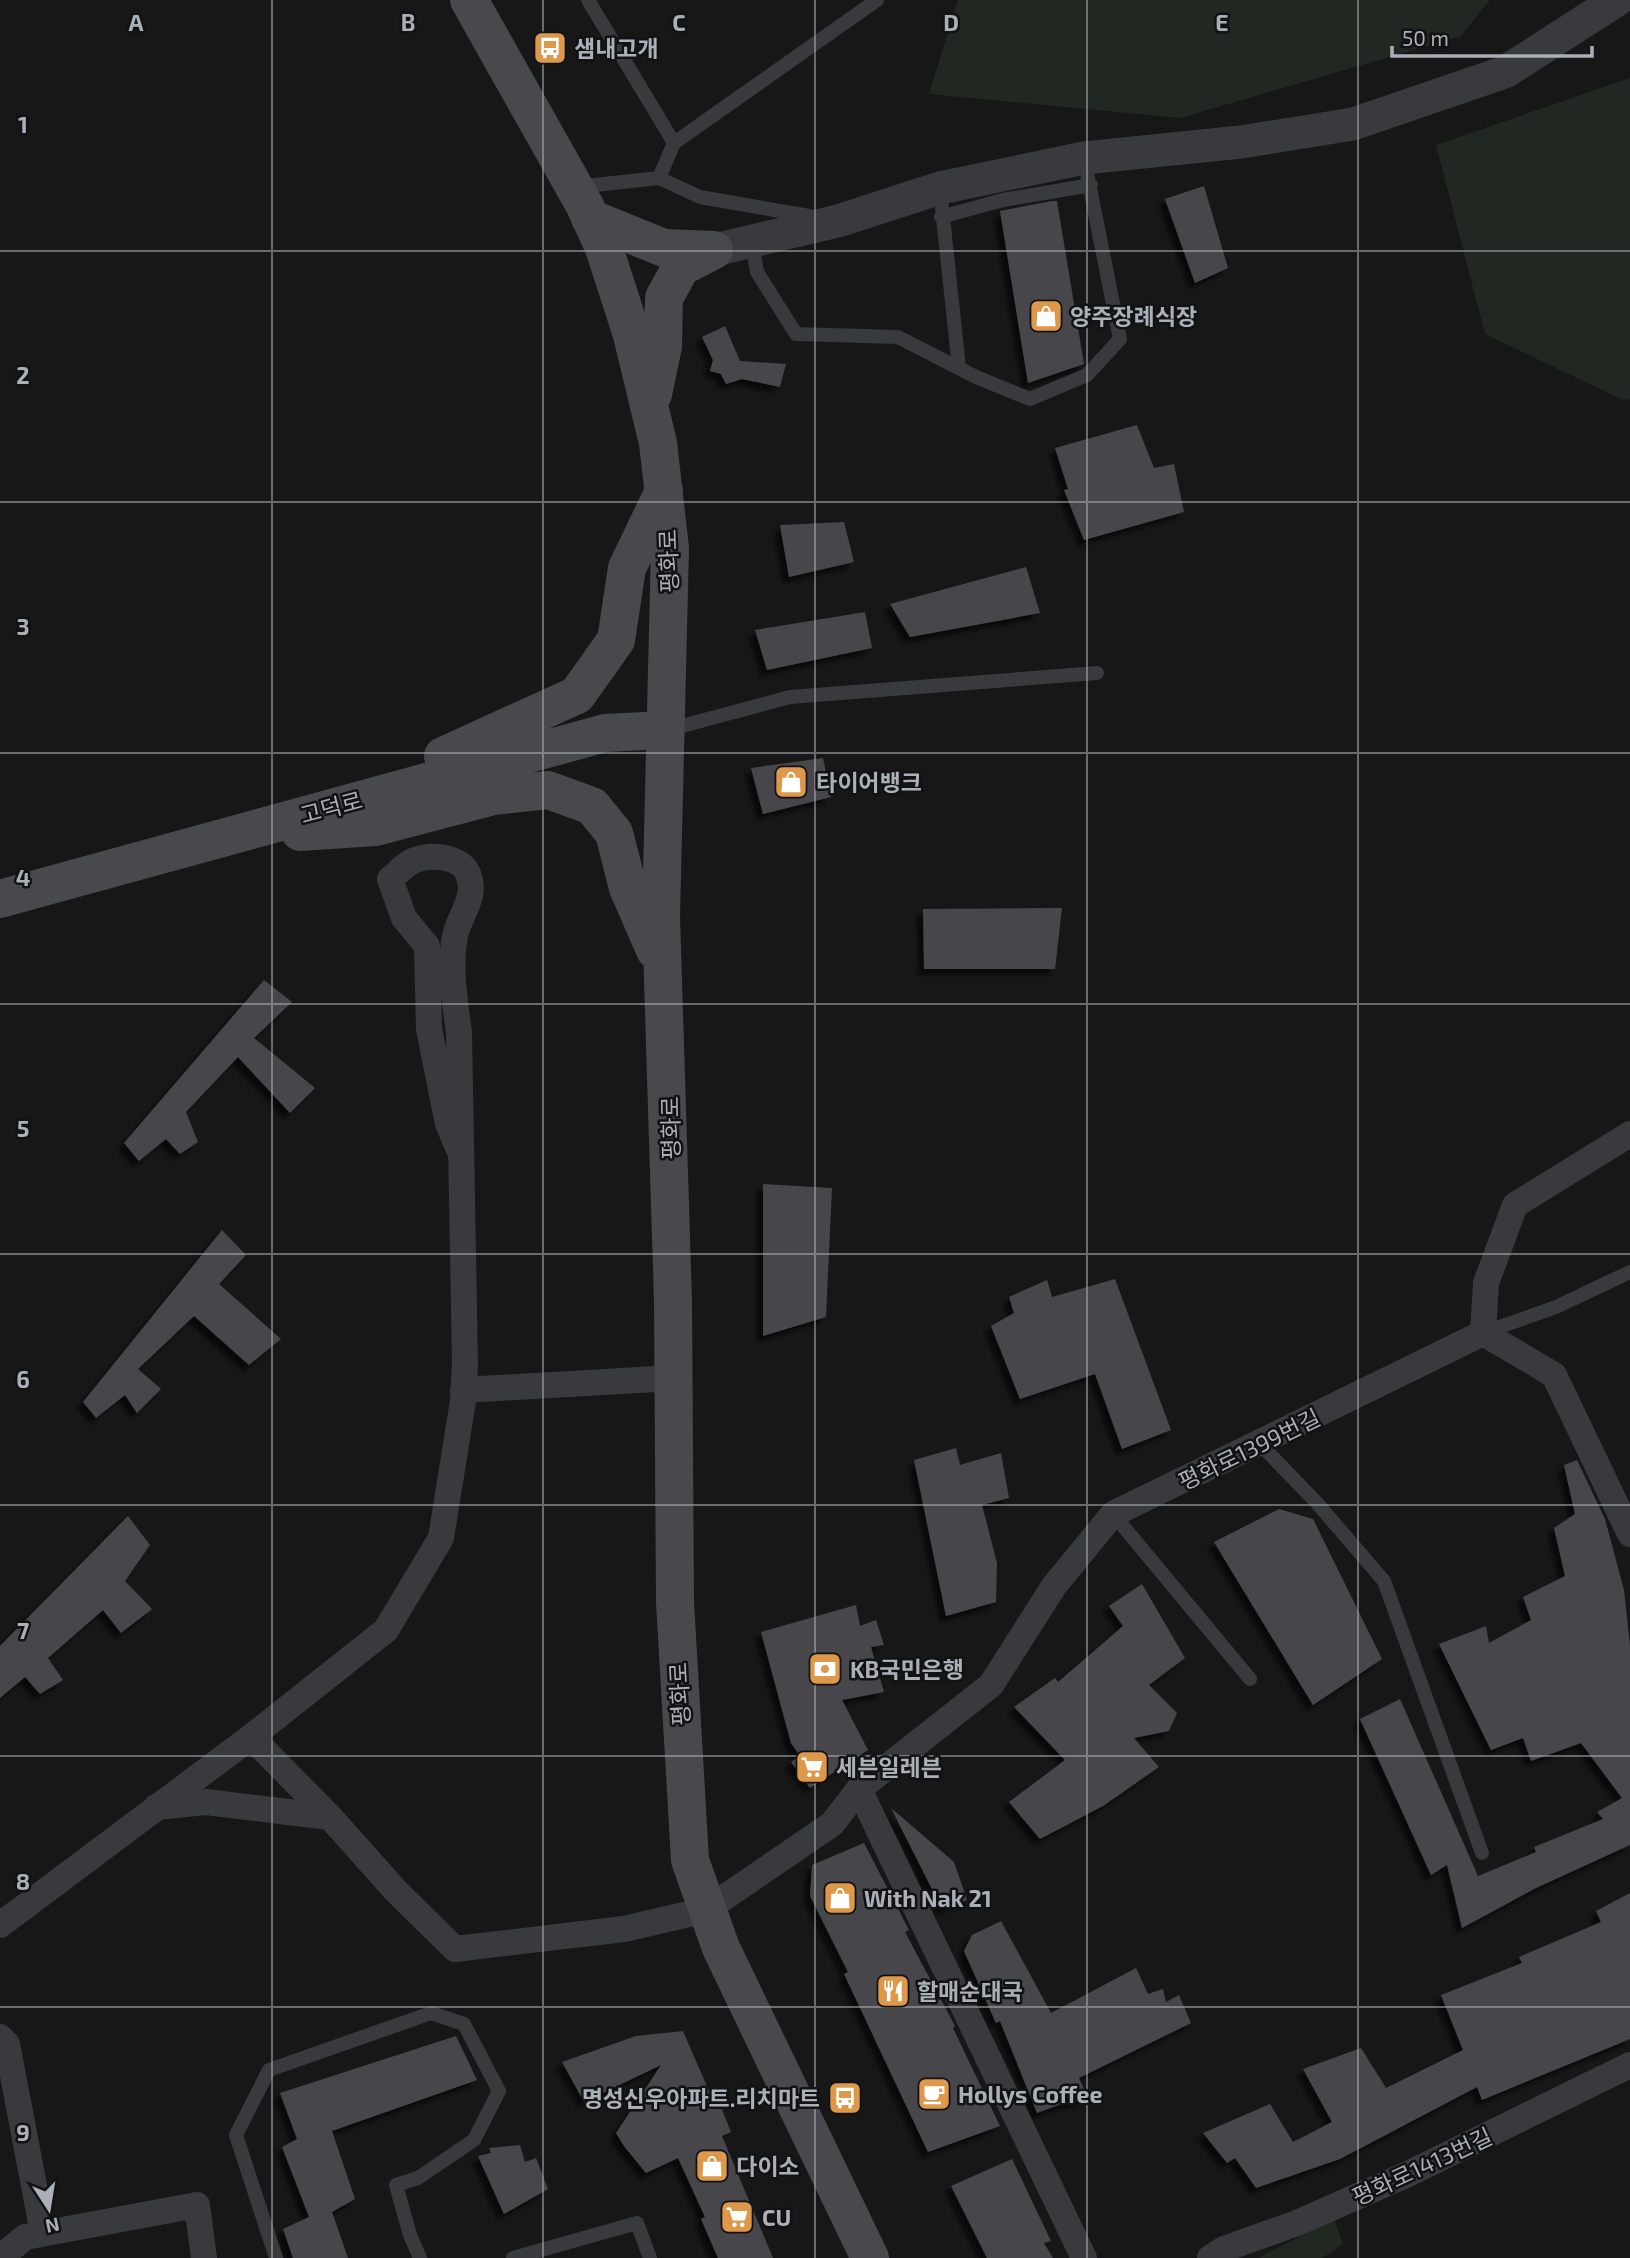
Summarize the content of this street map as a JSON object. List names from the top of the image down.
{
  "streets": {
    "main road": ["평화로", "고덕로"],
    "street": ["평화로1399번길", "평화로1413번길"]
  },
  "crossings": [
    ["평화로", "고덕로"],
    ["평화로", "평화로1399번길"]
  ],
  "places": {
    "bus stop": ["샘내고개", "명성신우아파트.리치마트"],
    "shop": [
      "양주장례식장",
      "타이어뱅크",
      "With Nak 21",
      "다이소"
    ],
    "bank": ["KB국민은행"],
    "supermarket": ["세븐일레븐", "CU"],
    "restaurant": ["할매순대국"],
    "cafe": ["Hollys Coffee"]
  },
  "scale_bar": "50 m",
  "north": "bottom",
  "grid": {
    "columns": [
      "A",
      "B",
      "C",
      "D",
      "E"
    ],
    "rows": [
      "1",
      "2",
      "3",
      "4",
      "5",
      "6",
      "7",
      "8",
      "9"
    ]
  }
}
